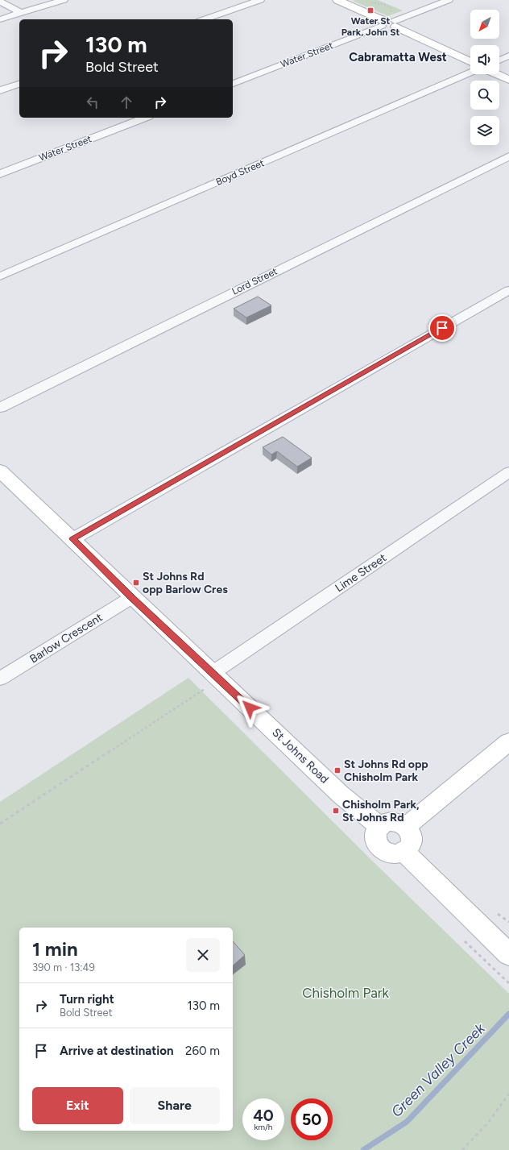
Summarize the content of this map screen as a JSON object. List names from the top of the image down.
{
  "streets": {
    "main road": ["St Johns Road"],
    "street": [
      "Water Street",
      "Boyd Street",
      "Lord Street",
      "Lime Street",
      "Barlow Crescent"
    ]
  },
  "crossings": [
    ["Lime Street", "St Johns Road"],
    ["Barlow Crescent", "St Johns Road"]
  ],
  "districts": ["Cabramatta West"],
  "water": ["Green Valley Creek"],
  "parks": ["Chisholm Park"],
  "places": {
    "transit": [
      "Water St Park, John St",
      "St Johns Rd opp Barlow Cres",
      "St Johns Rd opp Chisholm Park",
      "Chisholm Park, St Johns Rd"
    ]
  },
  "north": "bottom left",
  "page": {
    "turn": ["130 m", "Bold Street"],
    "heading": ["1 min", "390 m · 13:49"],
    "list": [
      {
        "name": "Turn right",
        "note": "Bold Street",
        "value": "130 m"
      },
      {
        "name": "Arrive at destination",
        "value": "260 m"
      }
    ],
    "buttons": ["Exit", "Share"],
    "speed": "40 km/h",
    "limit": "50"
  }
}
